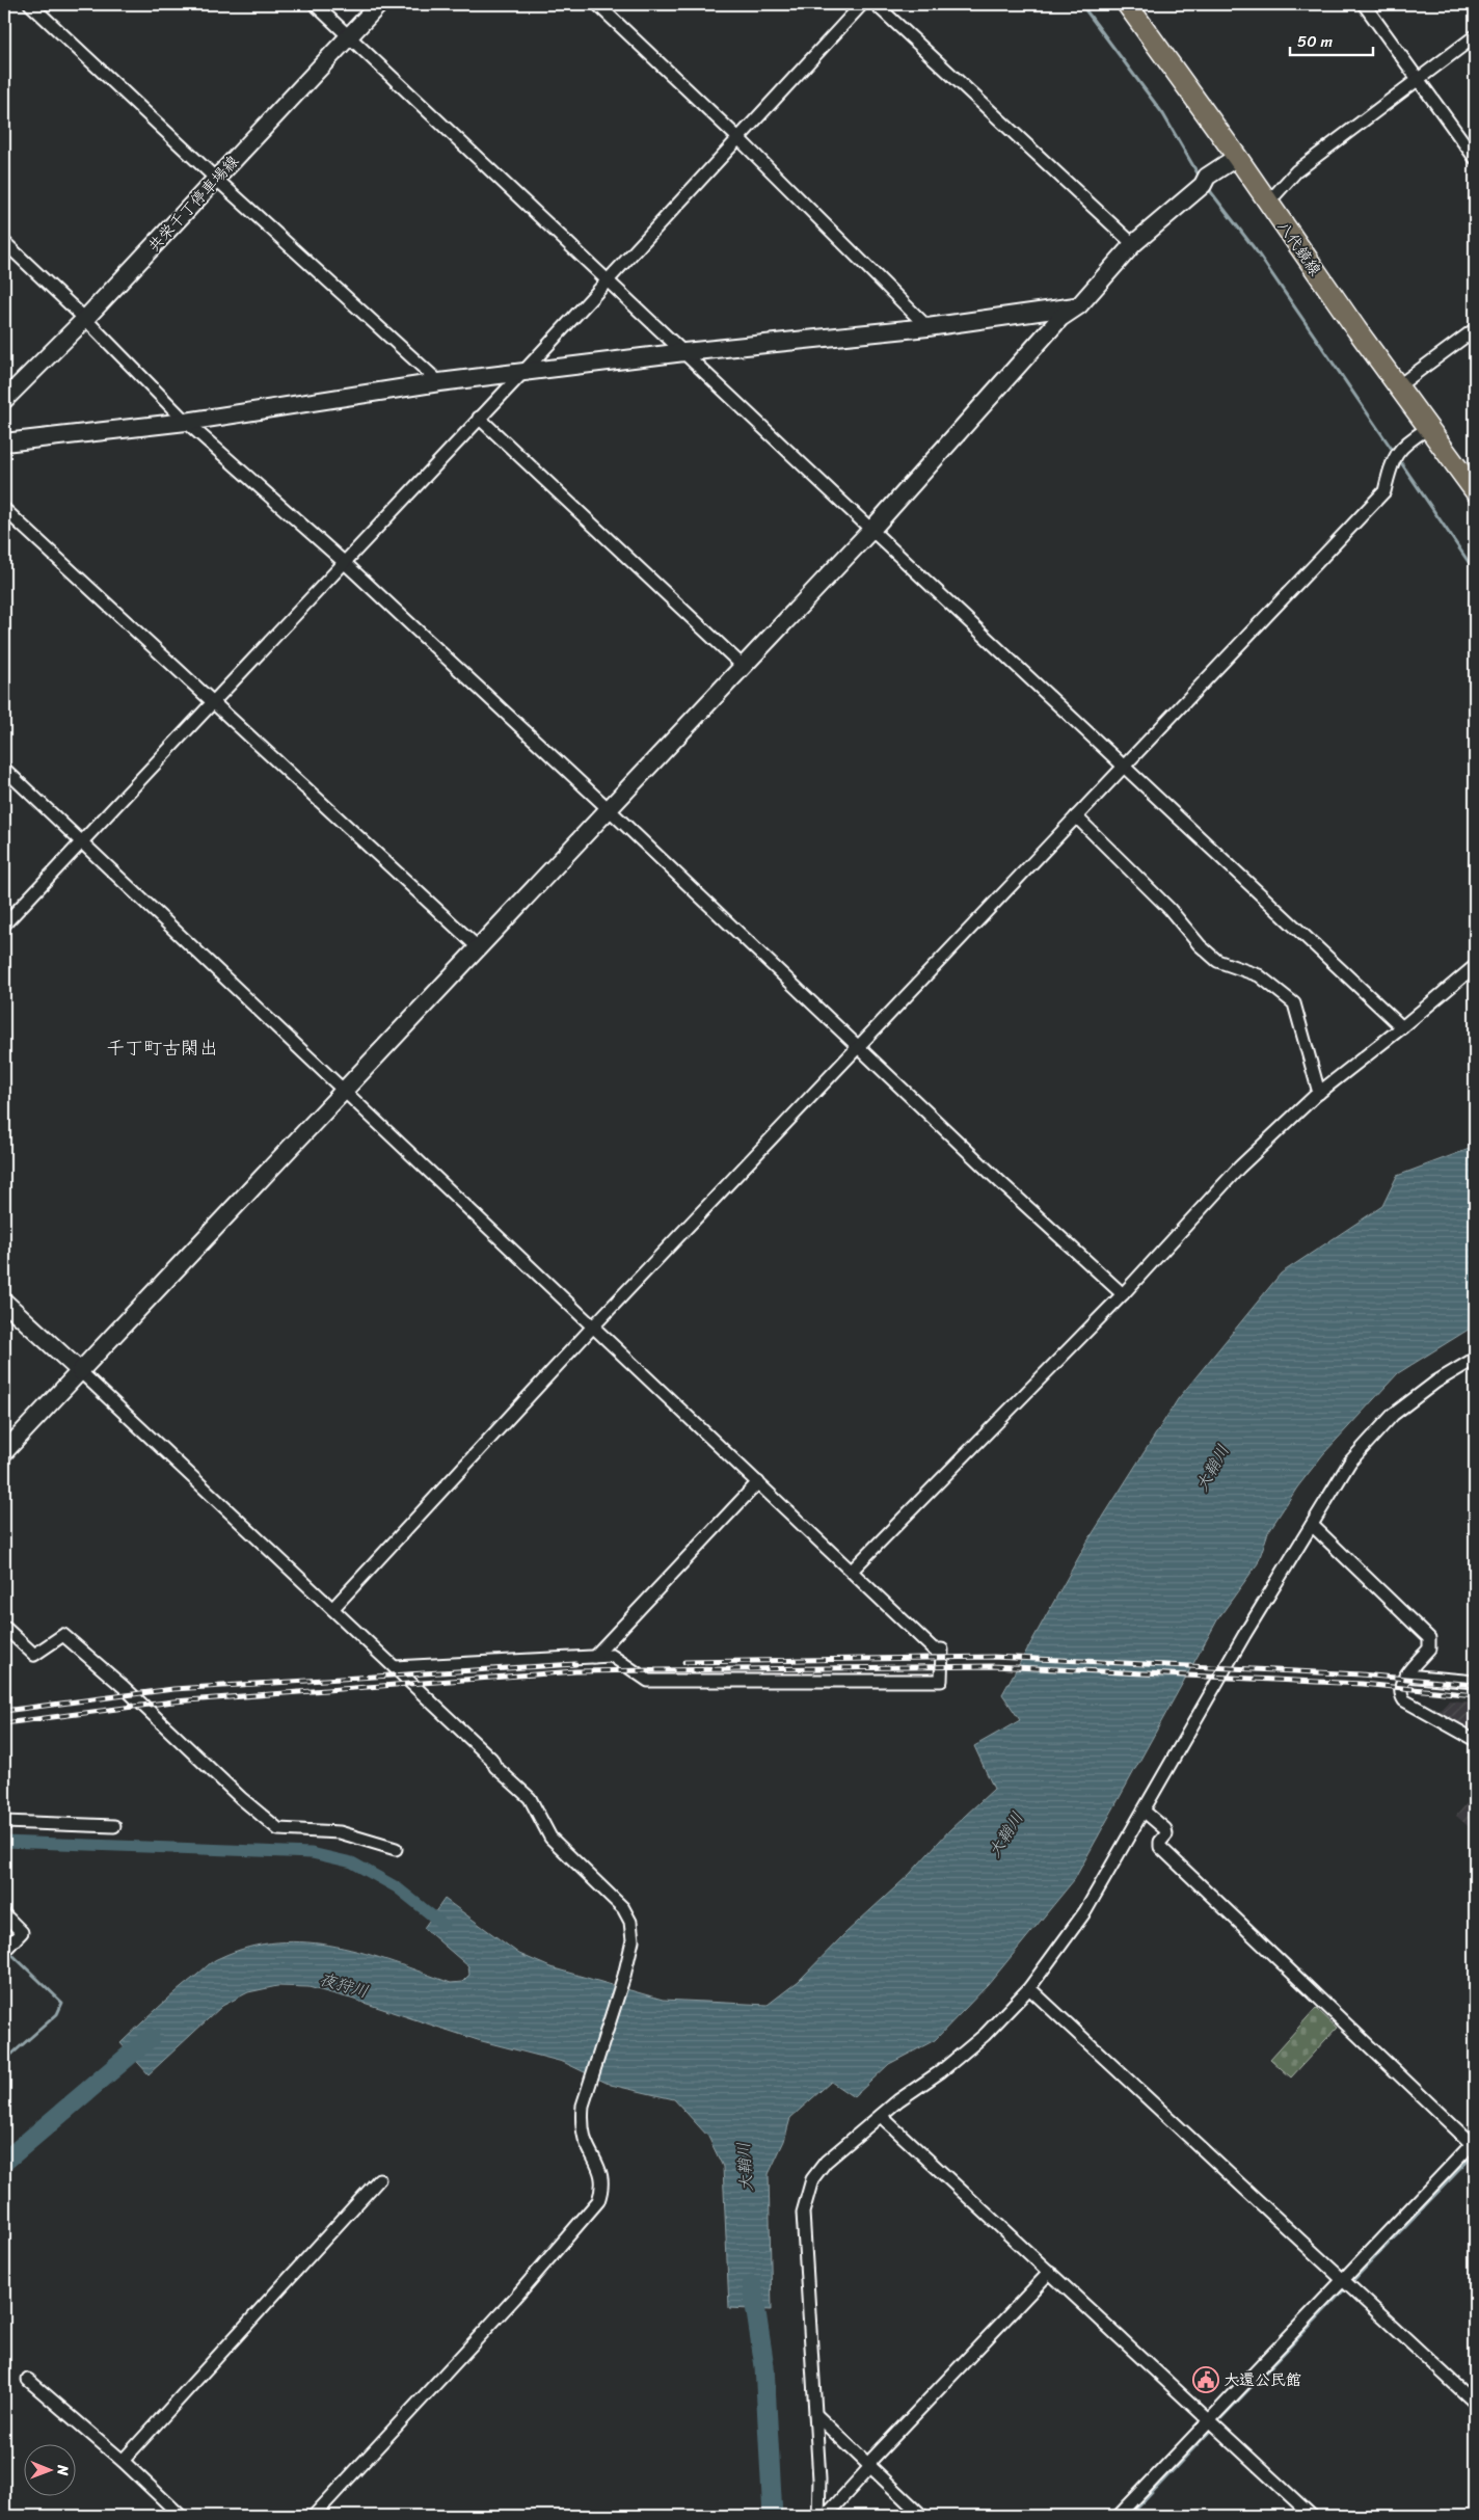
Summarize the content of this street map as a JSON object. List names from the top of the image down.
{
  "streets": {
    "main road": ["八代鏡線"],
    "street": ["共栄千丁停車場線"]
  },
  "districts": ["千丁町古閑出"],
  "water": ["大鞘川", "夜狩川"],
  "places": {
    "public building": ["大還公民館"]
  },
  "scale_bar": "50 m",
  "north": "right"
}
